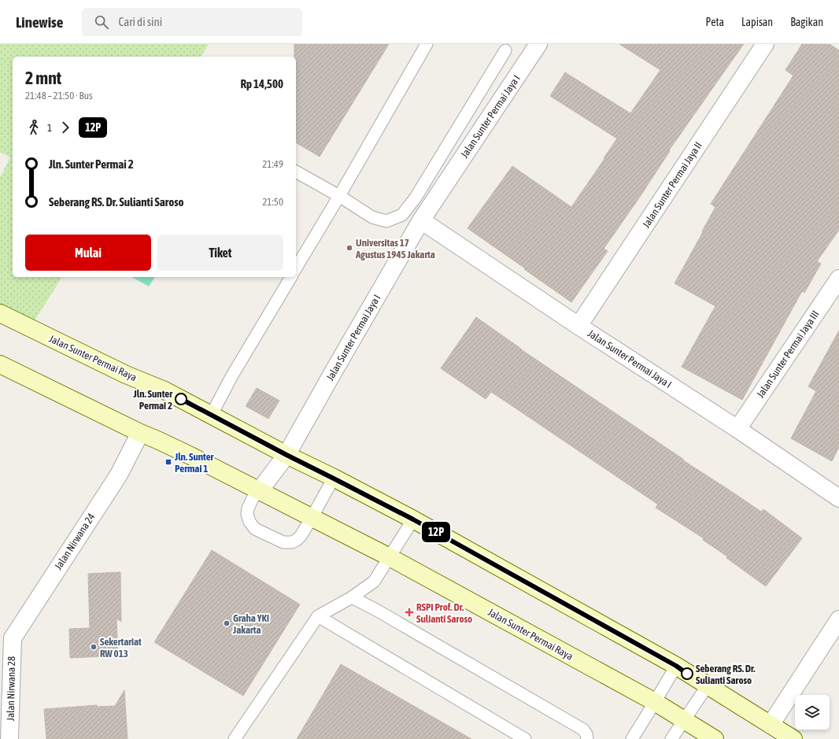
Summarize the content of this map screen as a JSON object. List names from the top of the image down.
{
  "streets": {
    "street": [
      "Jalan Sunter Permai Jaya I",
      "Jalan Sunter Permai Jaya II",
      "Jalan Sunter Permai Jaya III",
      "Jalan Sunter Permai Raya",
      "Jalan Nirwana 24",
      "Jalan Nirwana 28"
    ]
  },
  "crossings": [
    ["Jalan Sunter Permai Jaya I", "Jalan Sunter Permai Jaya II"],
    ["Jalan Sunter Permai Jaya I", "Jalan Sunter Permai Jaya III"],
    ["Jalan Sunter Permai Jaya I", "Jalan Sunter Permai Raya"],
    ["Jalan Sunter Permai Raya", "Jalan Nirwana 24"],
    ["Jalan Nirwana 24", "Jalan Nirwana 28"]
  ],
  "places": {
    "other": [
      "Universitas 17 Agustus 1945 Jakarta",
      "Jln. Sunter Permai 2",
      "Graha YKI Jakarta",
      "Sekertariat RW 013",
      "Seberang RS. Dr. Sulianti Saroso"
    ],
    "transit": ["Jln. Sunter Permai 1"],
    "health": ["RSPI Prof. Dr. Sulianti Saroso"]
  },
  "lines": ["bus line 12P"],
  "page": {
    "header": "Linewise",
    "search": "Cari di sini",
    "nav": ["Peta", "Lapisan", "Bagikan"],
    "on_map": "12P",
    "heading": ["2 mnt", "21:48 – 21:50 · Bus", "Rp 14,500"],
    "legs": ["1", "12P"],
    "list": [
      {
        "name": "Jln. Sunter Permai 2",
        "value": "21:49"
      },
      {
        "name": "Seberang RS. Dr. Sulianti Saroso",
        "value": "21:50"
      }
    ],
    "buttons": ["Mulai", "Tiket"]
  }
}
